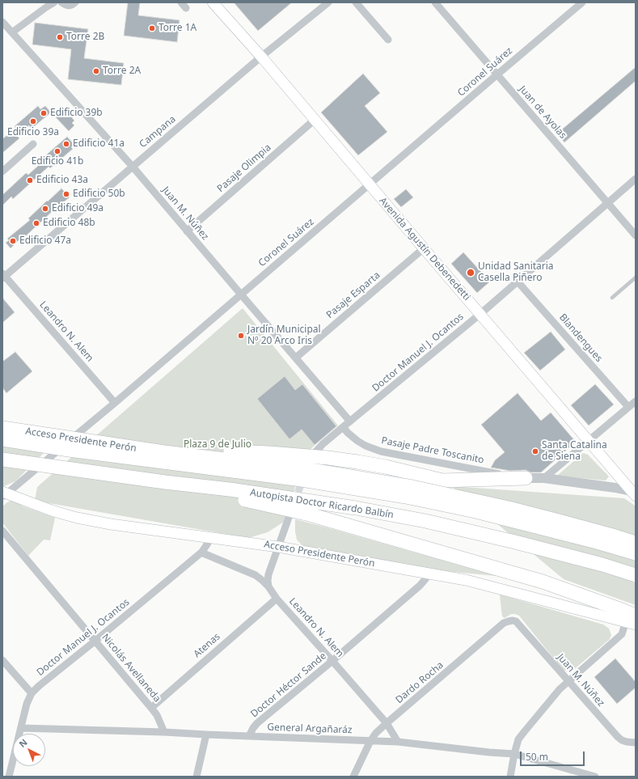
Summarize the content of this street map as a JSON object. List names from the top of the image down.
{
  "streets": {
    "highway": ["Acceso Presidente Perón", "Autopista Doctor Ricardo Balbín"],
    "main road": ["Avenida Agustín Debenedetti"],
    "street": [
      "Coronel Suárez",
      "Juan de Ayolas",
      "Campana",
      "Pasaje Olimpia",
      "Juan M. Núñez",
      "Pasaje Esparta",
      "Leandro N. Alem",
      "Blandengues",
      "Doctor Manuel J. Ocantos",
      "Pasaje Padre Toscanito",
      "Atenas",
      "Nicolás Avellaneda",
      "Dardo Rocha",
      "Doctor Héctor Sande",
      "General Argañaráz"
    ]
  },
  "crossings": [
    ["Coronel Suárez", "Juan de Ayolas"],
    ["Coronel Suárez", "Juan M. Núñez"],
    ["Coronel Suárez", "Avenida Agustín Debenedetti"],
    ["Coronel Suárez", "Leandro N. Alem"],
    ["Coronel Suárez", "Acceso Presidente Perón"],
    ["Juan de Ayolas", "Doctor Manuel J. Ocantos"],
    ["Campana", "Juan M. Núñez"],
    ["Campana", "Avenida Agustín Debenedetti"],
    ["Campana", "Leandro N. Alem"],
    ["Pasaje Olimpia", "Juan M. Núñez"],
    ["Pasaje Olimpia", "Avenida Agustín Debenedetti"],
    ["Juan M. Núñez", "Pasaje Esparta"],
    ["Juan M. Núñez", "Doctor Manuel J. Ocantos"],
    ["Juan M. Núñez", "Dardo Rocha"],
    ["Avenida Agustín Debenedetti", "Pasaje Esparta"],
    ["Avenida Agustín Debenedetti", "Doctor Manuel J. Ocantos"],
    ["Leandro N. Alem", "Doctor Manuel J. Ocantos"],
    ["Leandro N. Alem", "Atenas"],
    ["Leandro N. Alem", "Dardo Rocha"],
    ["Leandro N. Alem", "Doctor Héctor Sande"],
    ["Leandro N. Alem", "General Argañaráz"],
    ["Blandengues", "Doctor Manuel J. Ocantos"],
    ["Doctor Manuel J. Ocantos", "Acceso Presidente Perón"],
    ["Doctor Manuel J. Ocantos", "Pasaje Padre Toscanito"],
    ["Doctor Manuel J. Ocantos", "Nicolás Avellaneda"],
    ["Doctor Manuel J. Ocantos", "General Argañaráz"],
    ["Acceso Presidente Perón", "Doctor Héctor Sande"],
    ["Atenas", "Nicolás Avellaneda"],
    ["Nicolás Avellaneda", "General Argañaráz"],
    ["Dardo Rocha", "General Argañaráz"],
    ["Doctor Héctor Sande", "General Argañaráz"]
  ],
  "parks": ["Plaza 9 de Julio"],
  "places": [
    "Torre 1A",
    "Torre 2B",
    "Torre 2A",
    "Edificio 39b",
    "Edificio 39a",
    "Edificio 41a",
    "Edificio 41b",
    "Edificio 43a",
    "Edificio 50b",
    "Edificio 49a",
    "Edificio 48b",
    "Edificio 47a",
    "Unidad Sanitaria Casella Piñero",
    "Jardín Municipal Nº 20 Arco Iris",
    "Santa Catalina de Siena"
  ],
  "scale_bar": "50 m",
  "north": "top left"
}
